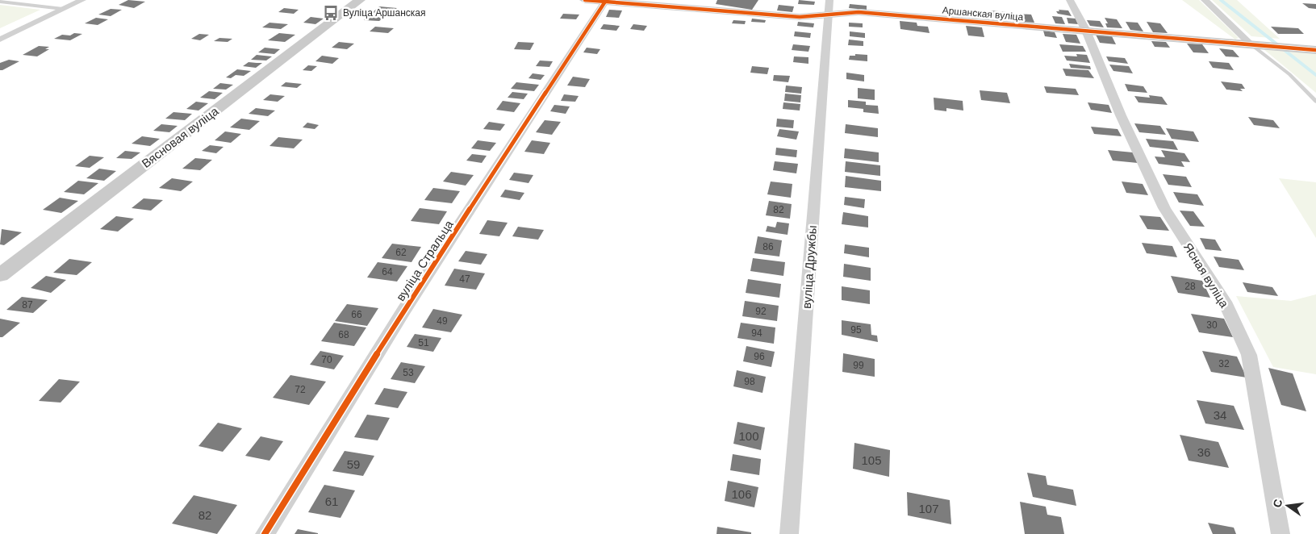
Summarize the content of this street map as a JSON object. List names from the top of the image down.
{
  "streets": {
    "street": [
      "Аршанская вуліца",
      "Вясновая вуліца",
      "вуліца Стральца",
      "вуліца Дружбы",
      "Ясная вуліца"
    ]
  },
  "crossings": [
    ["Аршанская вуліца", "вуліца Стральца"],
    ["Аршанская вуліца", "вуліца Дружбы"],
    ["Аршанская вуліца", "Ясная вуліца"]
  ],
  "places": {
    "bus stop": ["Вуліца Аршанская"]
  },
  "house_numbers": [
    "82",
    "86",
    "62",
    "64",
    "47",
    "28",
    "87",
    "92",
    "66",
    "49",
    "30",
    "95",
    "94",
    "68",
    "51",
    "96",
    "70",
    "32",
    "99",
    "53",
    "98",
    "72",
    "34",
    "100",
    "36",
    "105",
    "59",
    "106",
    "61",
    "107",
    "82"
  ],
  "north": "left"
}
